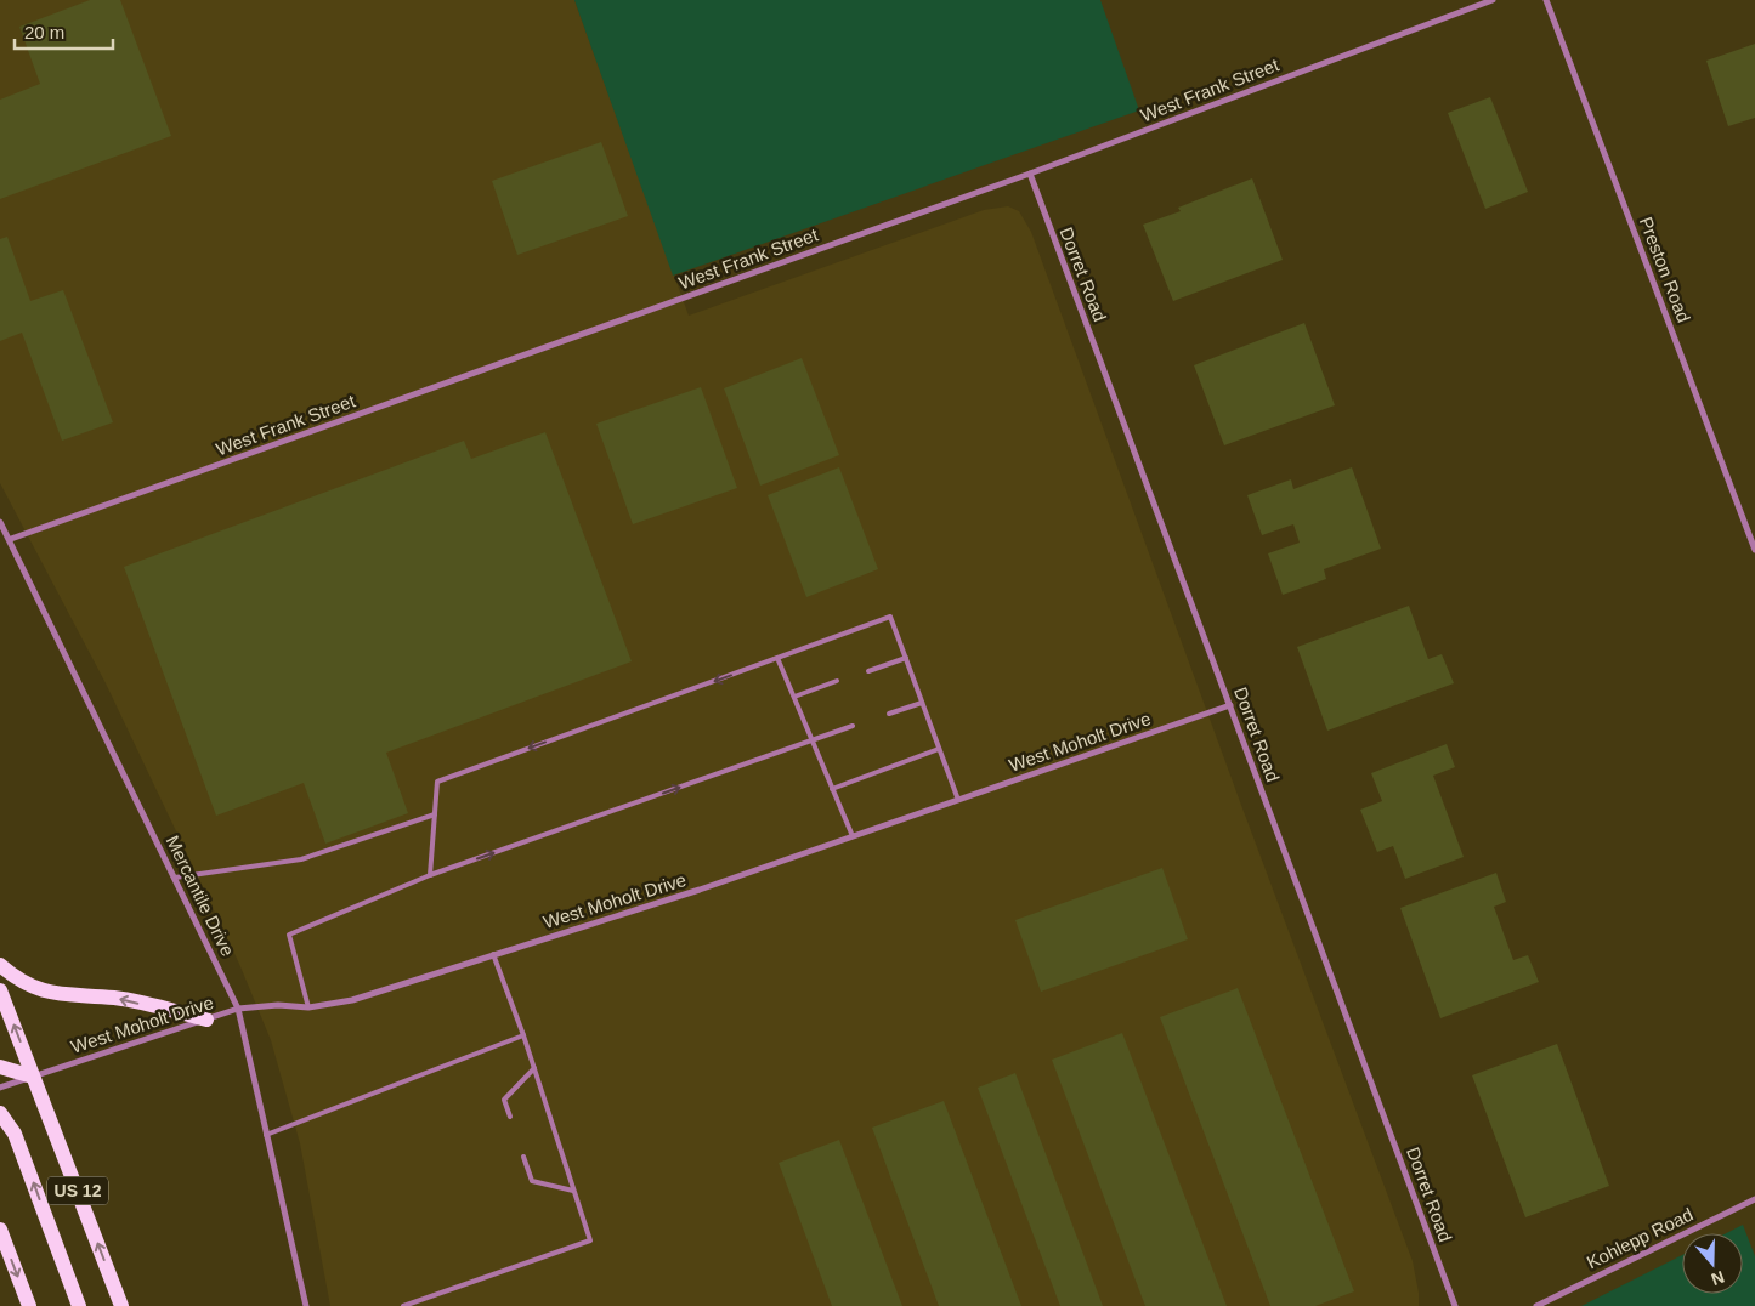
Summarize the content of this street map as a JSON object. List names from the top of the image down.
{
  "streets": {
    "main road": ["US 12"],
    "street": [
      "West Frank Street",
      "Preston Road",
      "Dorret Road",
      "West Moholt Drive",
      "Mercantile Drive",
      "Kohlepp Road"
    ]
  },
  "crossings": [
    ["West Frank Street", "Dorret Road"],
    ["West Frank Street", "Mercantile Drive"],
    ["Dorret Road", "West Moholt Drive"],
    ["West Moholt Drive", "Mercantile Drive"],
    ["West Moholt Drive", "US 12"]
  ],
  "scale_bar": "20 m",
  "north": "bottom"
}
